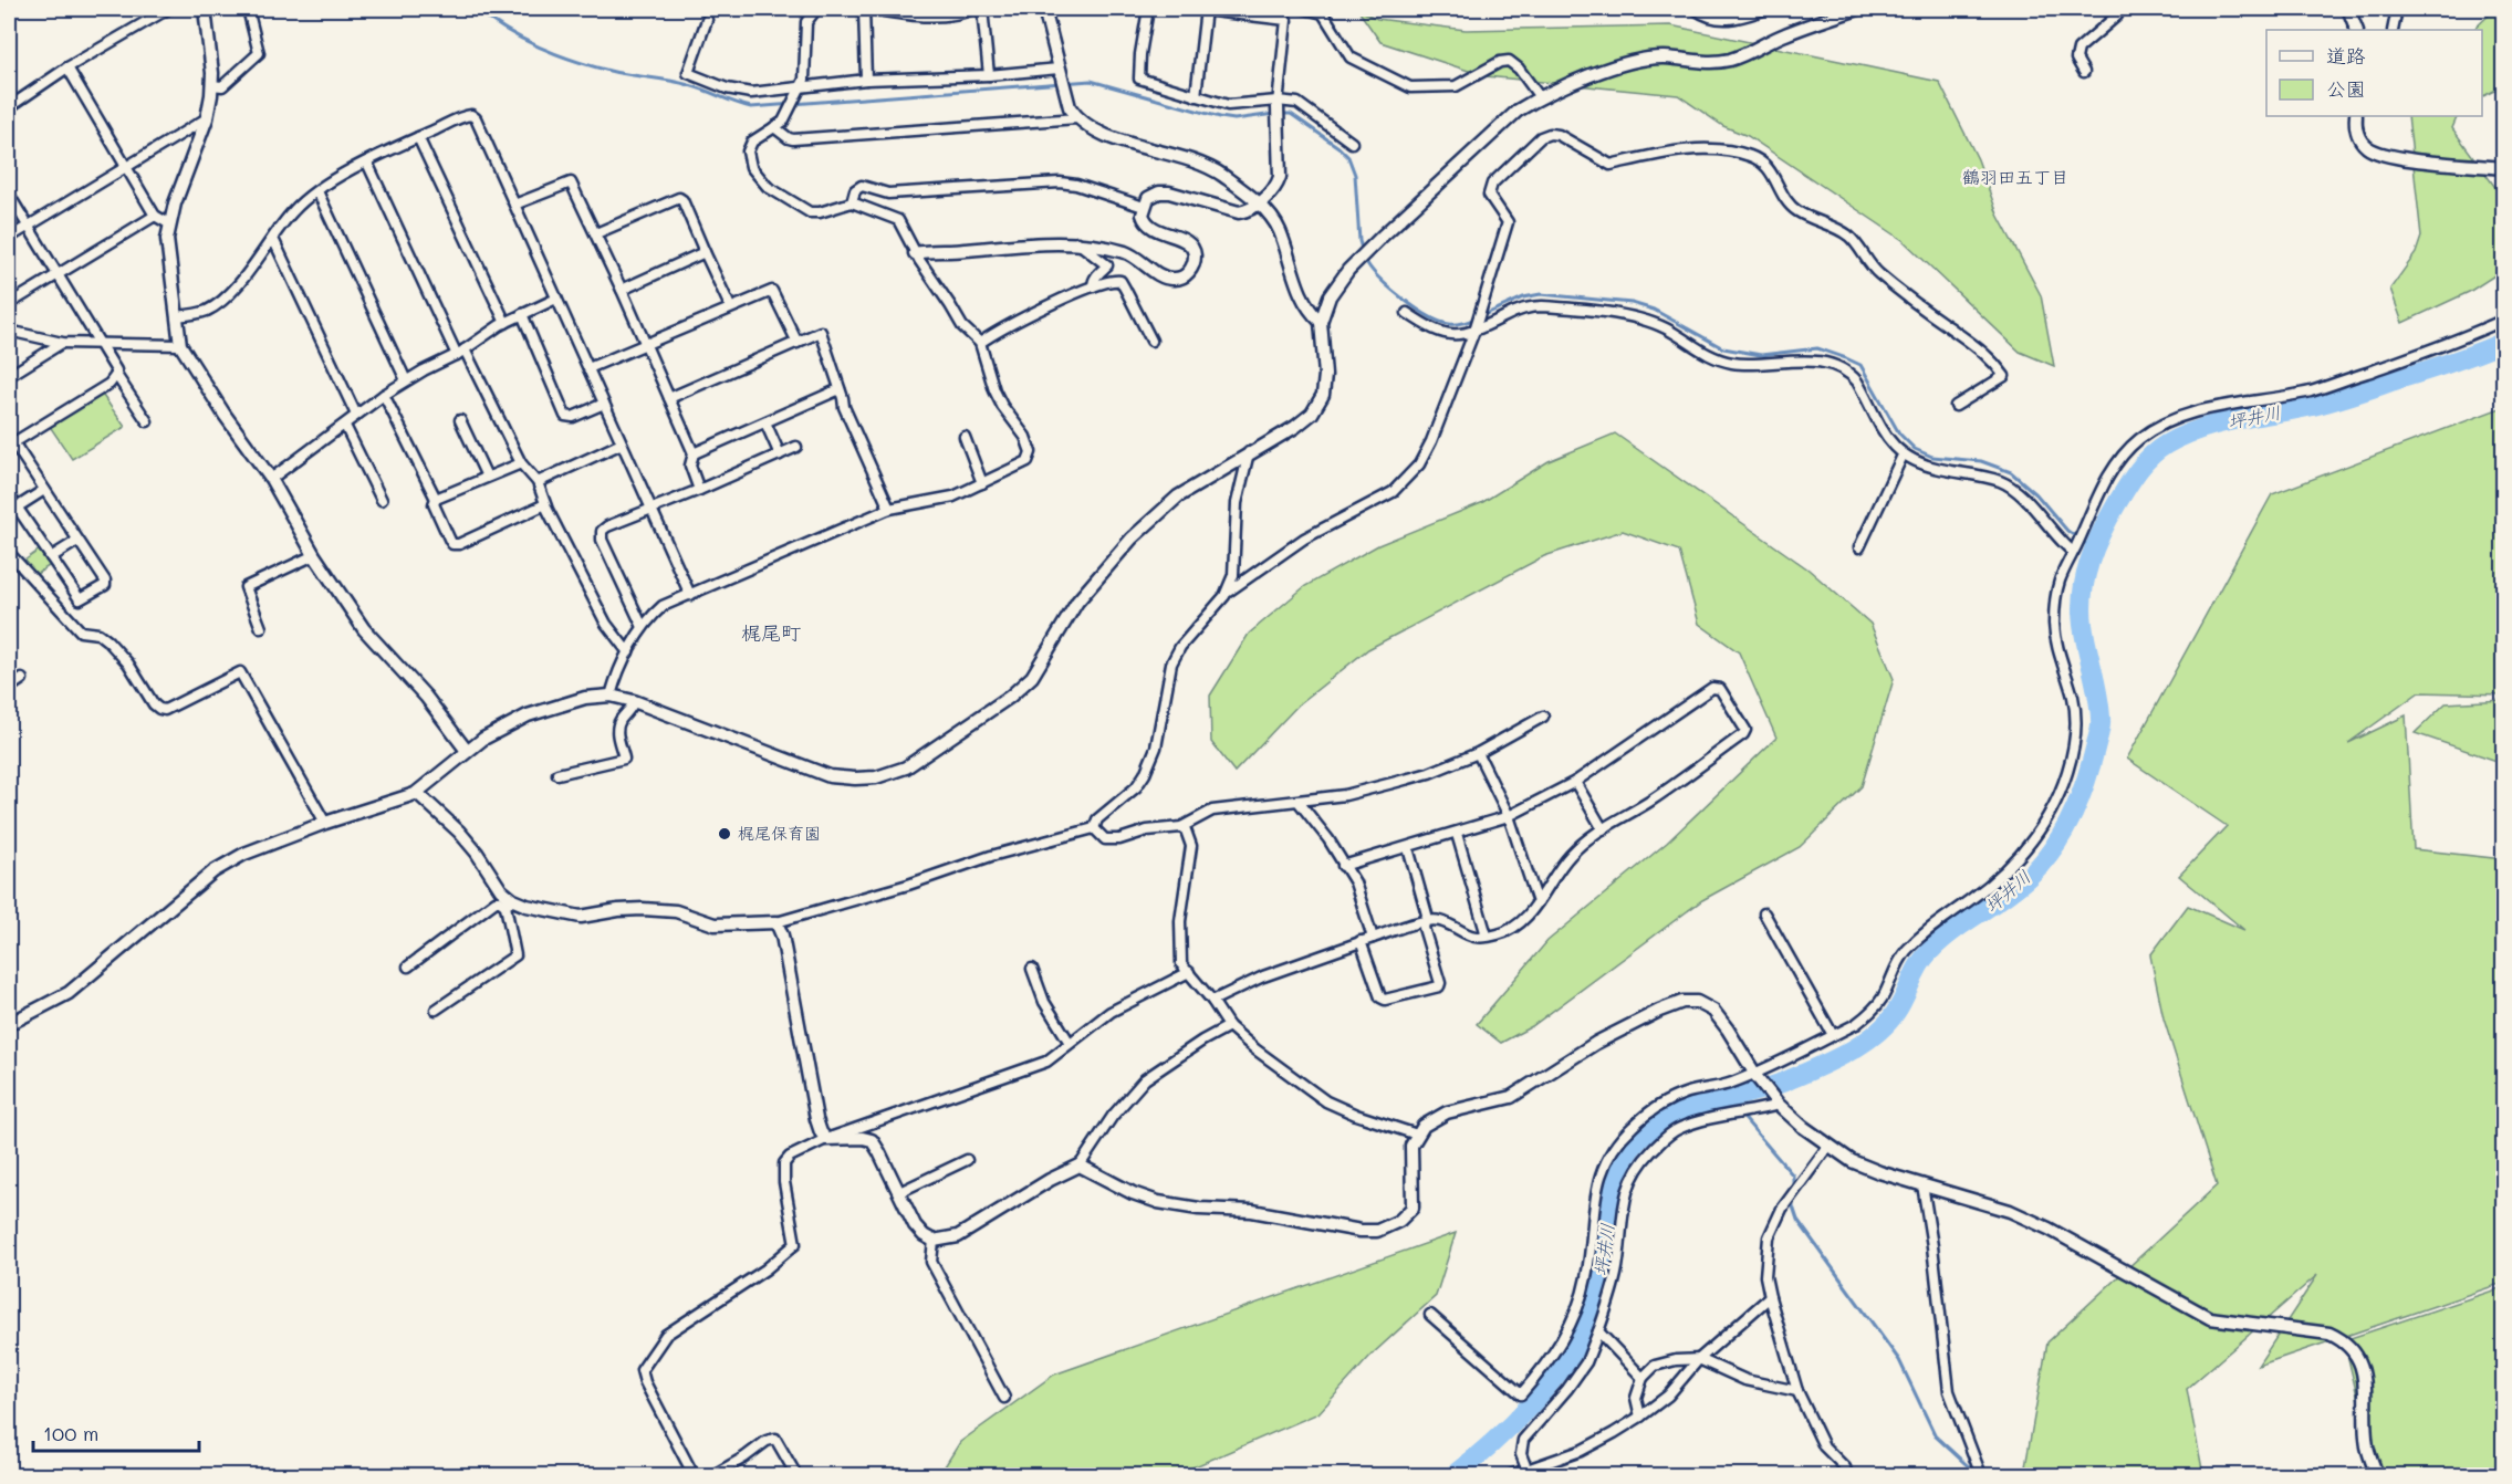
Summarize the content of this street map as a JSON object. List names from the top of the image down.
{
  "districts": ["鶴羽田五丁目", "梶尾町"],
  "water": ["坪井川"],
  "places": ["梶尾保育園"],
  "legend": ["道路", "公園"],
  "scale_bar": "100 m"
}
